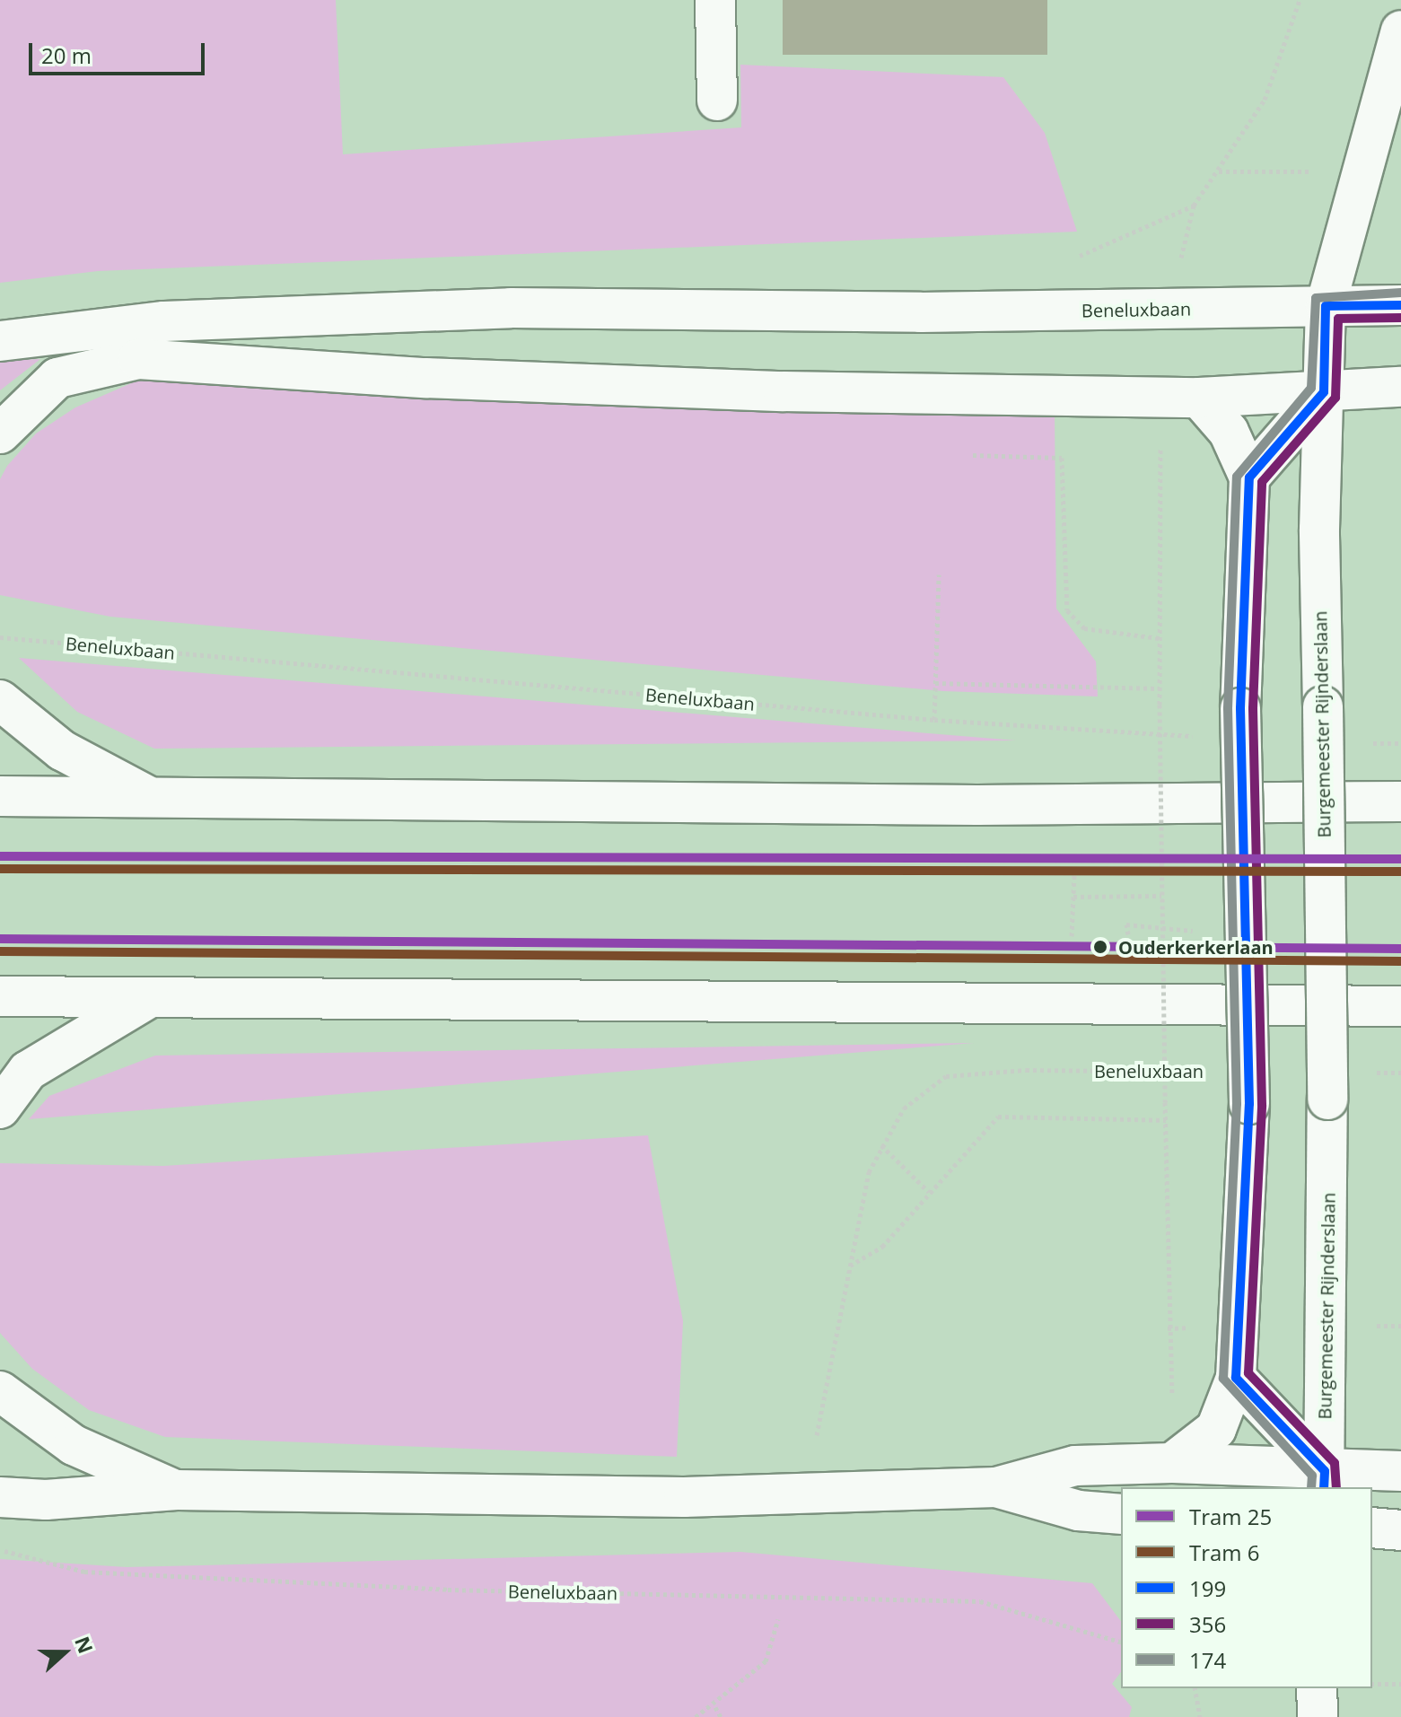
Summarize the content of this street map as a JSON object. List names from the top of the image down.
{
  "streets": {
    "main road": ["Beneluxbaan", "Burgemeester Rijnderslaan"]
  },
  "crossings": [
    ["Beneluxbaan", "Burgemeester Rijnderslaan"]
  ],
  "places": ["Ouderkerkerlaan"],
  "lines": [
    "transit line 174",
    "transit line 199",
    "transit line 356",
    "tram line 25",
    "tram line 6"
  ],
  "legend": [
    "Tram 25",
    "Tram 6",
    "199",
    "356",
    "174"
  ],
  "scale_bar": "20 m",
  "north": "right"
}
